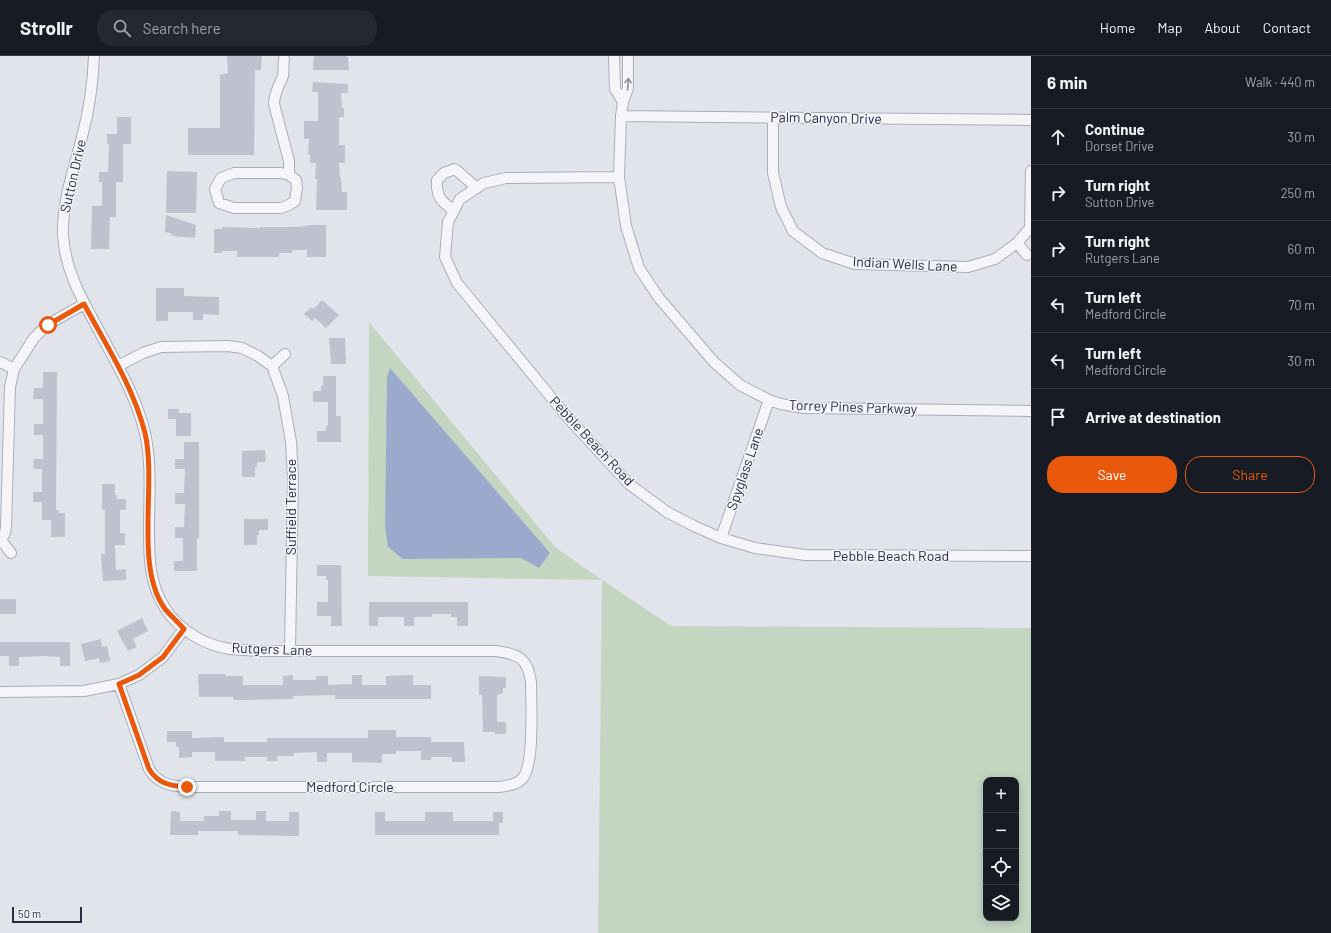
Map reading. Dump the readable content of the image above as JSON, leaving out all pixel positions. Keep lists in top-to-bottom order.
{
  "streets": {
    "street": [
      "Palm Canyon Drive",
      "Sutton Drive",
      "Indian Wells Lane",
      "Torrey Pines Parkway",
      "Pebble Beach Road",
      "Spyglass Lane",
      "Suffield Terrace",
      "Rutgers Lane",
      "Medford Circle"
    ]
  },
  "crossings": [
    ["Palm Canyon Drive", "Indian Wells Lane"],
    ["Palm Canyon Drive", "Torrey Pines Parkway"],
    ["Sutton Drive", "Rutgers Lane"],
    ["Torrey Pines Parkway", "Pebble Beach Road"],
    ["Torrey Pines Parkway", "Spyglass Lane"],
    ["Pebble Beach Road", "Spyglass Lane"],
    ["Suffield Terrace", "Rutgers Lane"],
    ["Rutgers Lane", "Medford Circle"]
  ],
  "scale_bar": "50 m",
  "page": {
    "header": "Strollr",
    "search": "Search here",
    "nav": [
      "Home",
      "Map",
      "About",
      "Contact"
    ],
    "heading": ["6 min", "Walk · 440 m"],
    "list": [
      ["Continue", "Dorset Drive", "30 m"],
      ["Turn right", "Sutton Drive", "250 m"],
      ["Turn right", "Rutgers Lane", "60 m"],
      ["Turn left", "Medford Circle", "70 m"],
      ["Turn left", "Medford Circle", "30 m"],
      "Arrive at destination"
    ],
    "buttons": ["Save", "Share"],
    "map_buttons": ["+", "−"],
    "scale": "50 m"
  }
}
